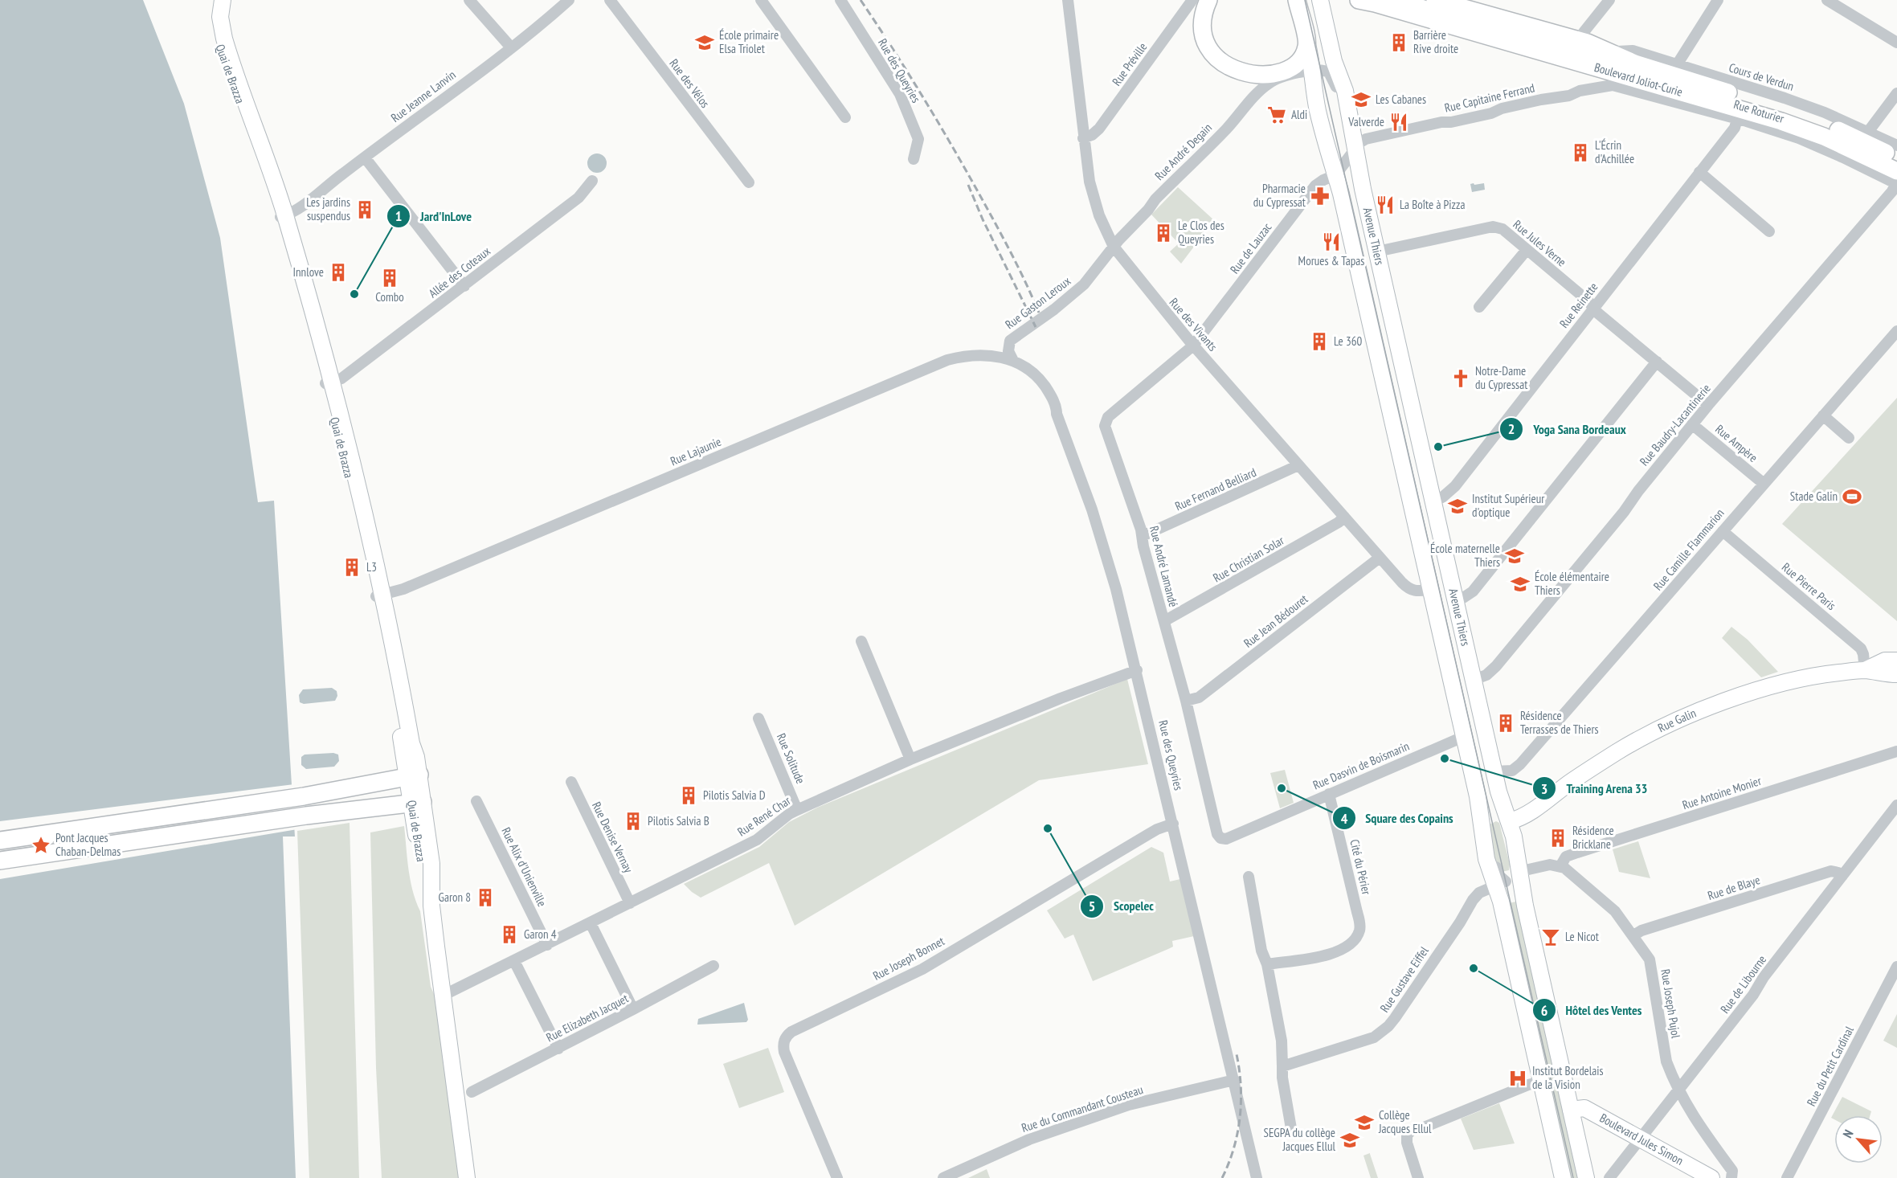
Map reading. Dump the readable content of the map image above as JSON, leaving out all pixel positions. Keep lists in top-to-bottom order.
{
  "streets": {
    "main road": [
      "Quai de Brazza",
      "Boulevard Joliot-Curie",
      "Avenue Thiers",
      "Rue Galin",
      "Boulevard Jules Simon"
    ],
    "street": [
      "Rue Préville",
      "Rue des Queyries",
      "Cours de Verdun",
      "Rue des Vélos",
      "Rue Jeanne Lanvin",
      "Rue Capitaine Ferrand",
      "Rue Roturier",
      "Rue André Degain",
      "Rue Jules Verne",
      "Rue de Lauzac",
      "Allée des Coteaux",
      "Rue Gaston Leroux",
      "Rue Reinette",
      "Rue des Vivants",
      "Rue Baudry-Lacantinerie",
      "Rue Ampère",
      "Rue Lajaunie",
      "Rue Fernand Belliard",
      "Rue Camille Flammarion",
      "Rue Christian Solar",
      "Rue André Lamandé",
      "Rue Pierre Paris",
      "Rue Jean Bédouret",
      "Rue Solitude",
      "Rue Dasvin de Boismarin",
      "Rue Antoine Monier",
      "Rue René Char",
      "Rue Denise Vernay",
      "Rue Alix d'Unienville",
      "Cité du Périer",
      "Rue de Blaye",
      "Rue Joseph Bonnet",
      "Rue Gustave Eiffel",
      "Rue de Libourne",
      "Rue Joseph Pujol",
      "Rue Elizabeth Jacquet",
      "Rue du Petit Cardinal",
      "Rue du Commandant Cousteau"
    ]
  },
  "crossings": [
    ["Rue Préville", "Rue des Vivants"],
    ["Rue des Queyries", "Rue Gaston Leroux"],
    ["Rue des Queyries", "Rue Lajaunie"],
    ["Rue des Queyries", "Rue René Char"],
    ["Rue des Queyries", "Rue Joseph Bonnet"],
    ["Rue des Queyries", "Rue du Commandant Cousteau"],
    ["Quai de Brazza", "Rue Jeanne Lanvin"],
    ["Quai de Brazza", "Allée des Coteaux"],
    ["Quai de Brazza", "Rue Lajaunie"],
    ["Quai de Brazza", "Rue René Char"],
    ["Boulevard Joliot-Curie", "Rue Roturier"],
    ["Boulevard Joliot-Curie", "Rue Baudry-Lacantinerie"],
    ["Rue Capitaine Ferrand", "Rue Roturier"],
    ["Rue Capitaine Ferrand", "Avenue Thiers"],
    ["Rue Capitaine Ferrand", "Rue de Lauzac"],
    ["Rue Roturier", "Rue Reinette"],
    ["Rue Roturier", "Rue Baudry-Lacantinerie"],
    ["Rue André Degain", "Avenue Thiers"],
    ["Rue André Degain", "Rue Gaston Leroux"],
    ["Rue André Degain", "Rue des Vivants"],
    ["Avenue Thiers", "Rue Jules Verne"],
    ["Avenue Thiers", "Rue de Lauzac"],
    ["Avenue Thiers", "Rue Reinette"],
    ["Avenue Thiers", "Rue des Vivants"],
    ["Avenue Thiers", "Rue Baudry-Lacantinerie"],
    ["Avenue Thiers", "Rue Camille Flammarion"],
    ["Avenue Thiers", "Rue Galin"],
    ["Avenue Thiers", "Rue Dasvin de Boismarin"],
    ["Avenue Thiers", "Rue Gustave Eiffel"],
    ["Avenue Thiers", "Boulevard Jules Simon"],
    ["Rue Jules Verne", "Rue Reinette"],
    ["Rue Jules Verne", "Rue Baudry-Lacantinerie"],
    ["Rue de Lauzac", "Rue des Vivants"],
    ["Rue de Lauzac", "Rue André Lamandé"],
    ["Rue Gaston Leroux", "Rue des Vivants"],
    ["Rue Gaston Leroux", "Rue Lajaunie"],
    ["Rue des Vivants", "Rue Fernand Belliard"],
    ["Rue des Vivants", "Rue Christian Solar"],
    ["Rue des Vivants", "Rue André Lamandé"],
    ["Rue des Vivants", "Rue Jean Bédouret"],
    ["Rue Baudry-Lacantinerie", "Rue Ampère"],
    ["Rue Ampère", "Rue Camille Flammarion"],
    ["Rue Fernand Belliard", "Rue André Lamandé"],
    ["Rue Camille Flammarion", "Rue Pierre Paris"],
    ["Rue Christian Solar", "Rue André Lamandé"],
    ["Rue André Lamandé", "Rue Jean Bédouret"],
    ["Rue André Lamandé", "Rue Dasvin de Boismarin"],
    ["Rue Pierre Paris", "Rue Galin"],
    ["Rue Solitude", "Rue René Char"],
    ["Rue Dasvin de Boismarin", "Cité du Périer"],
    ["Rue Antoine Monier", "Rue Joseph Pujol"],
    ["Rue René Char", "Rue Denise Vernay"],
    ["Rue René Char", "Rue Alix d'Unienville"],
    ["Rue de Blaye", "Rue de Libourne"],
    ["Rue de Blaye", "Rue Joseph Pujol"],
    ["Rue de Libourne", "Rue Joseph Pujol"],
    ["Rue de Libourne", "Boulevard Jules Simon"]
  ],
  "places": {
    "school or university": [
      "École primaire Elsa Triolet",
      "Les Cabanes",
      "Institut Supérieur d'optique",
      "École maternelle Thiers",
      "École élémentaire Thiers",
      "Collège Jacques Ellul",
      "SEGPA du collège Jacques Ellul"
    ],
    "building": [
      "Barrière Rive droite",
      "L'Écrin d'Achillée",
      "Les jardins suspendus",
      "Le Clos des Queyries",
      "Innlove",
      "Combo",
      "Le 360",
      "L3",
      "Résidence Terrasses de Thiers",
      "Pilotis Salvia D",
      "Pilotis Salvia B",
      "Résidence Bricklane",
      "Garon 8",
      "Garon 4"
    ],
    "supermarket": ["Aldi"],
    "restaurant": ["Valverde", "La Boîte à Pizza", "Morues & Tapas"],
    "pharmacy": ["Pharmacie du Cypressat"],
    "other": [
      "Jard'InLove",
      "Yoga Sana Bordeaux",
      "Training Arena 33",
      "Square des Copains",
      "Scopelec",
      "Hôtel des Ventes"
    ],
    "church": ["Notre-Dame du Cypressat"],
    "sports": ["Stade Galin"],
    "place": ["Pont Jacques Chaban-Delmas"],
    "bar": ["Le Nicot"],
    "hospital": ["Institut Bordelais de la Vision"]
  },
  "north": "top left"
}
